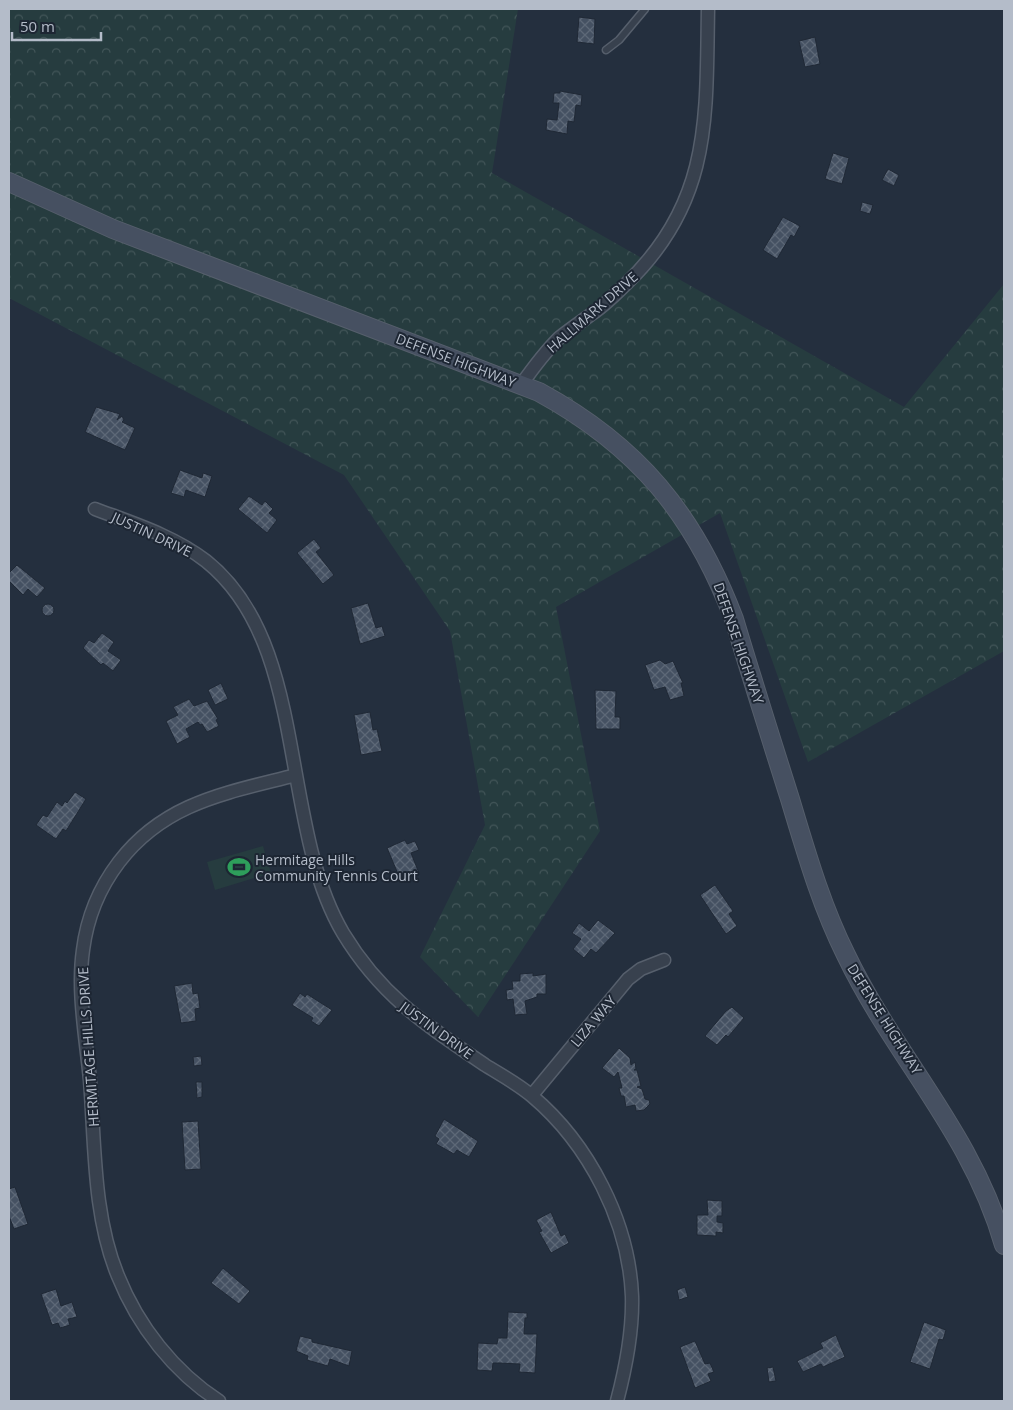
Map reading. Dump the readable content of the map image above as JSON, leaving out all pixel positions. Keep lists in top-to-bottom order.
{
  "streets": {
    "main road": ["DEFENSE HIGHWAY"],
    "street": [
      "HALLMARK DRIVE",
      "JUSTIN DRIVE",
      "LIZA WAY",
      "HERMITAGE HILLS DRIVE"
    ]
  },
  "crossings": [
    ["HALLMARK DRIVE", "DEFENSE HIGHWAY"],
    ["JUSTIN DRIVE", "LIZA WAY"],
    ["JUSTIN DRIVE", "HERMITAGE HILLS DRIVE"]
  ],
  "places": {
    "sports": ["Hermitage Hills Community Tennis Court"]
  },
  "scale_bar": "50 m"
}
